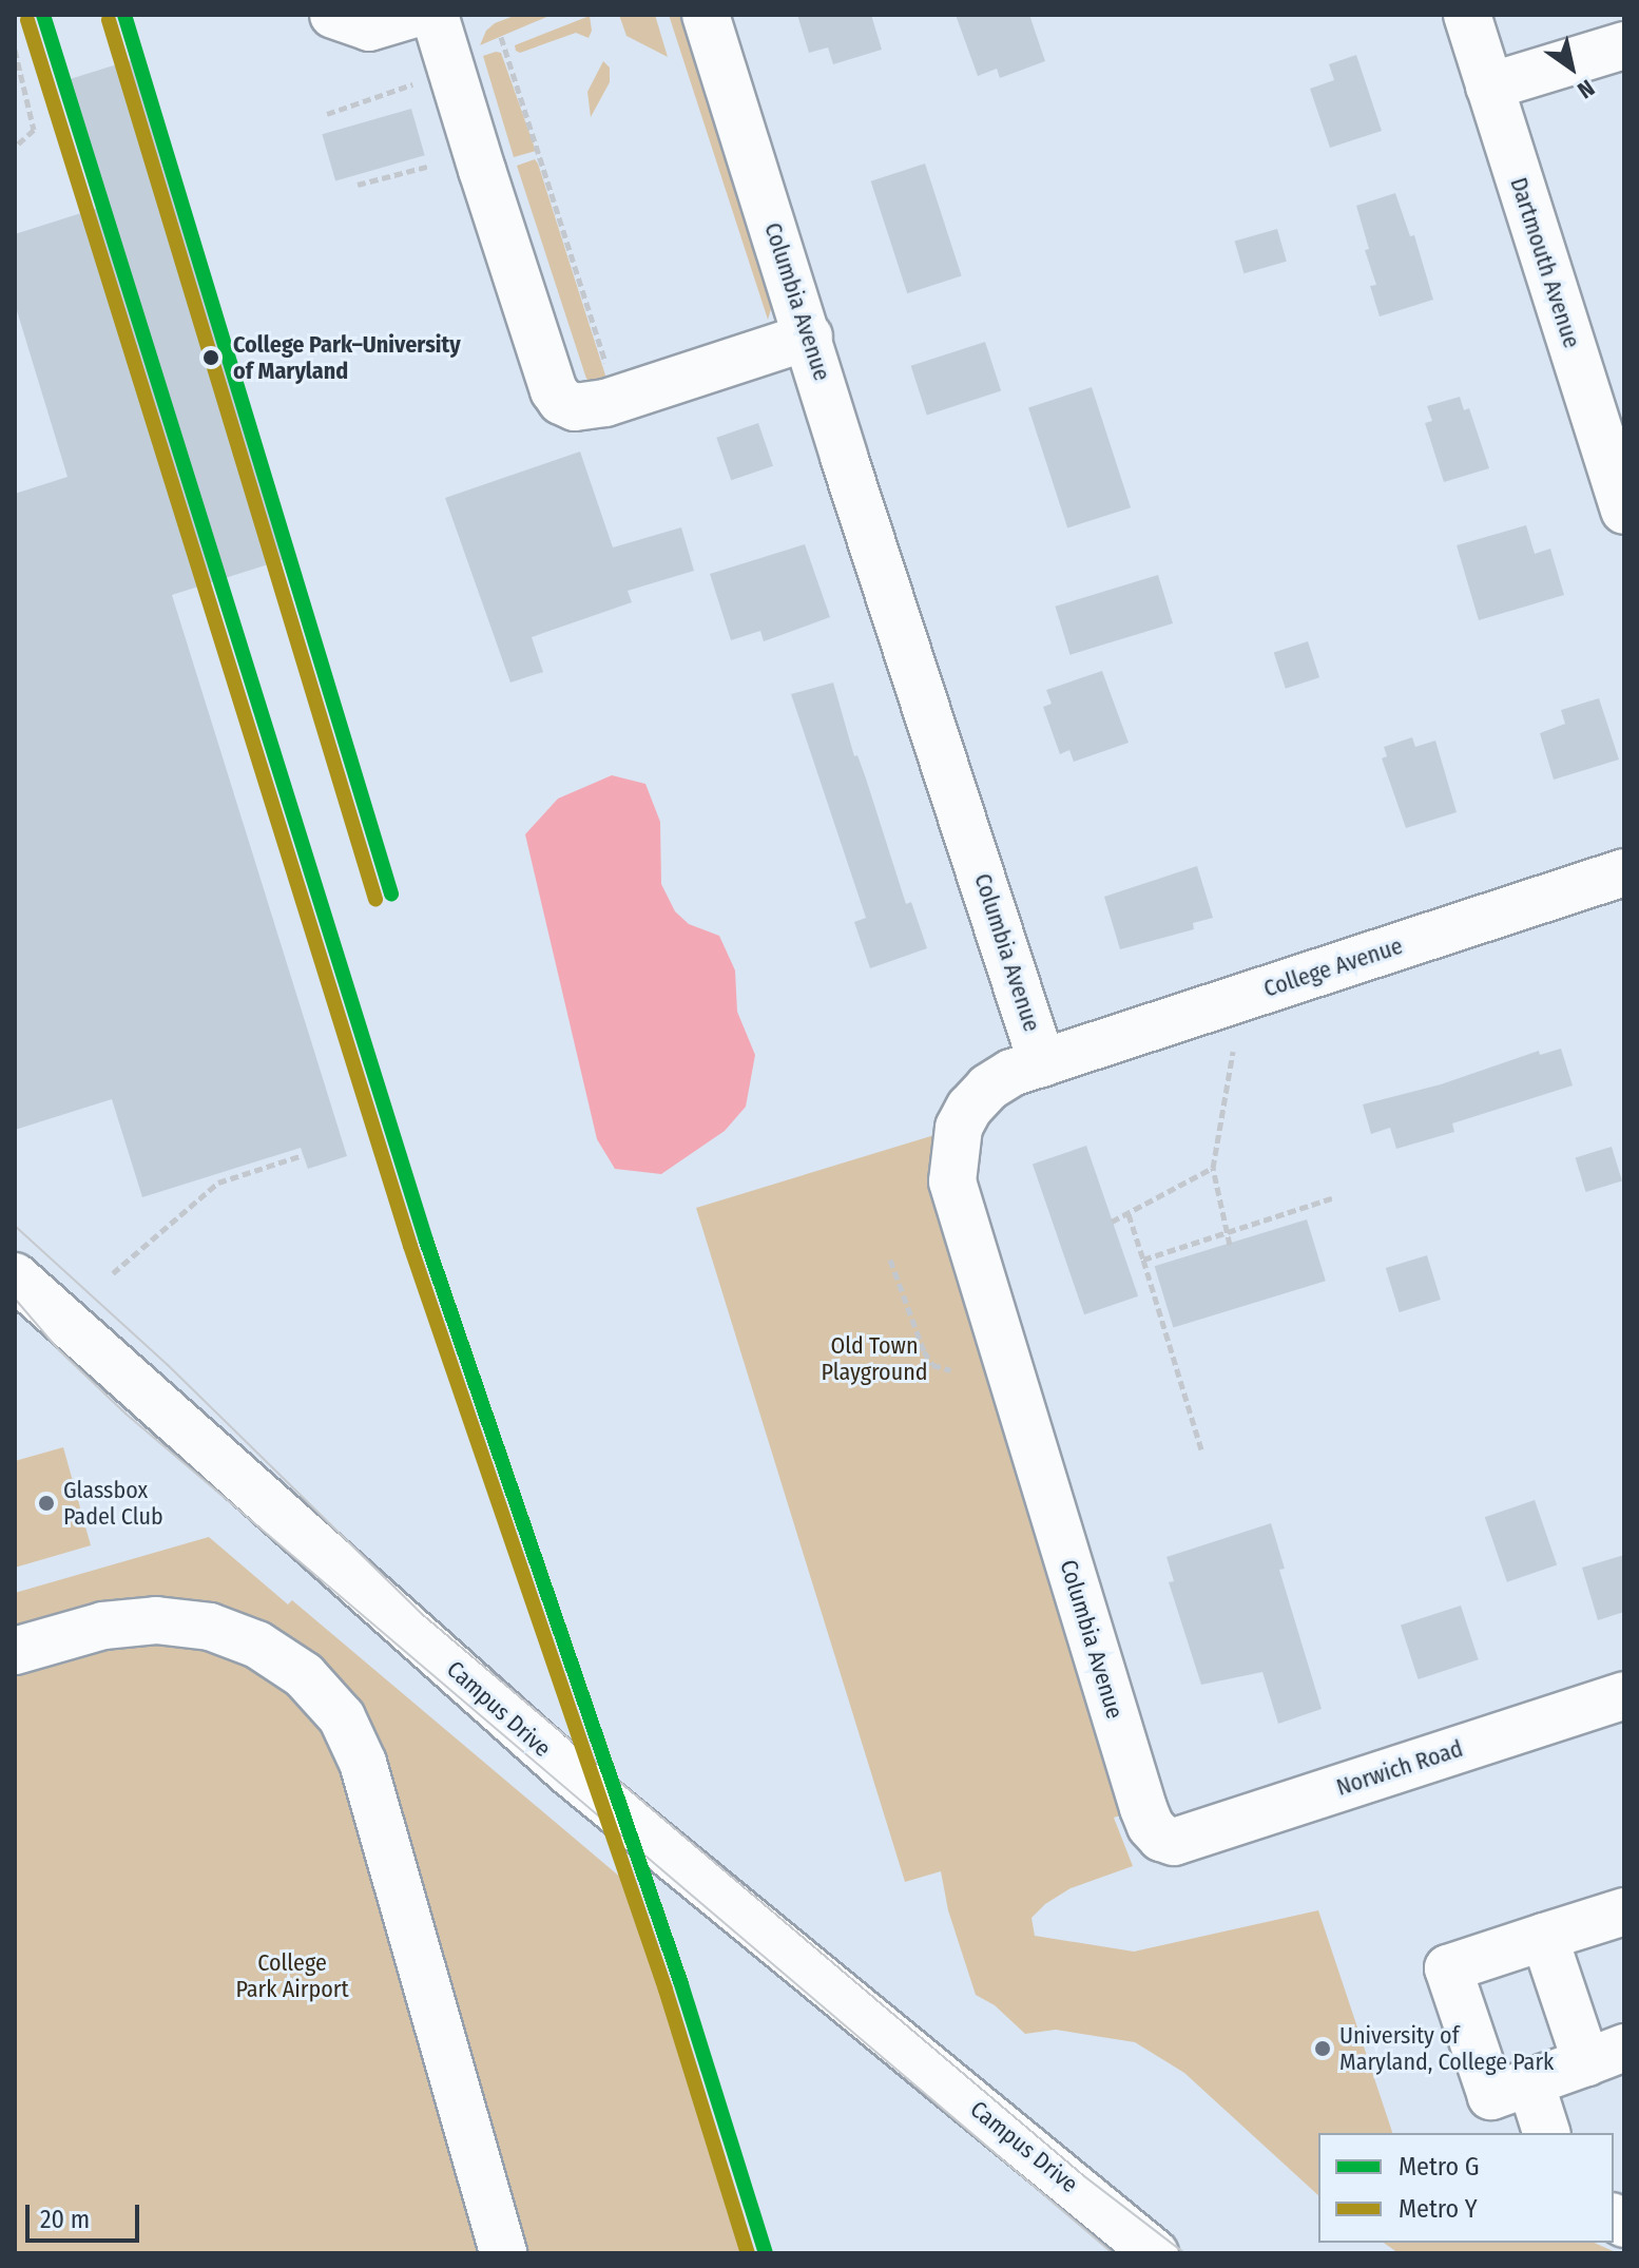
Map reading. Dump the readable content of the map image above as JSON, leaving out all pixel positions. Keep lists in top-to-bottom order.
{
  "streets": {
    "street": [
      "Dartmouth Avenue",
      "Columbia Avenue",
      "College Avenue",
      "Campus Drive",
      "Norwich Road"
    ]
  },
  "crossings": [
    ["Columbia Avenue", "College Avenue"],
    ["Columbia Avenue", "Norwich Road"]
  ],
  "parks": ["Old Town Playground", "College Park Airport"],
  "places": ["College Park–University of Maryland", "Glassbox Padel Club", "University of Maryland, College Park"],
  "lines": ["metro line G", "metro line Y"],
  "legend": ["Metro G", "Metro Y"],
  "scale_bar": "20 m",
  "north": "bottom right"
}
